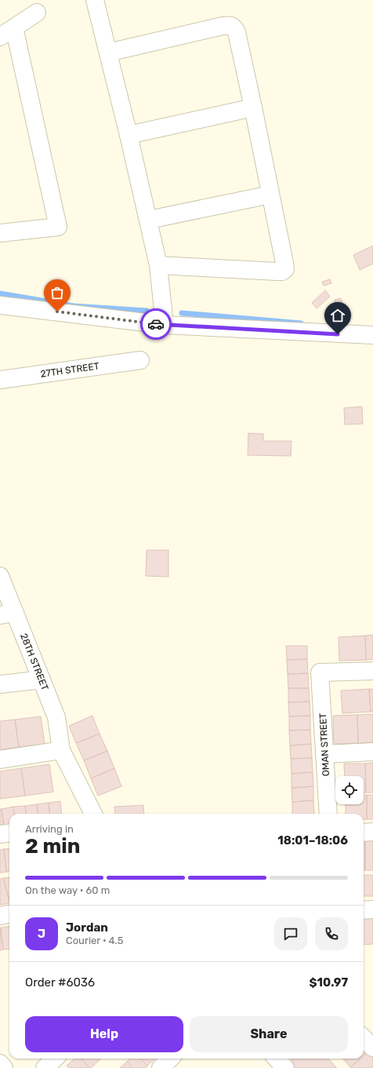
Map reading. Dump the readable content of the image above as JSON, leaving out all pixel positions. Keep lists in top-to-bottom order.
{
  "streets": {
    "street": ["27TH STREET", "28TH STREET", "OMAN STREET"]
  },
  "page": {
    "heading": ["2 min", "Arriving in", "18:01–18:06"],
    "panel": [
      "Jordan",
      "Courier · 4.5",
      "Order #6036",
      "$10.97"
    ],
    "bar": "On the way · 60 m",
    "round": "J",
    "buttons": ["Help", "Share"]
  }
}
